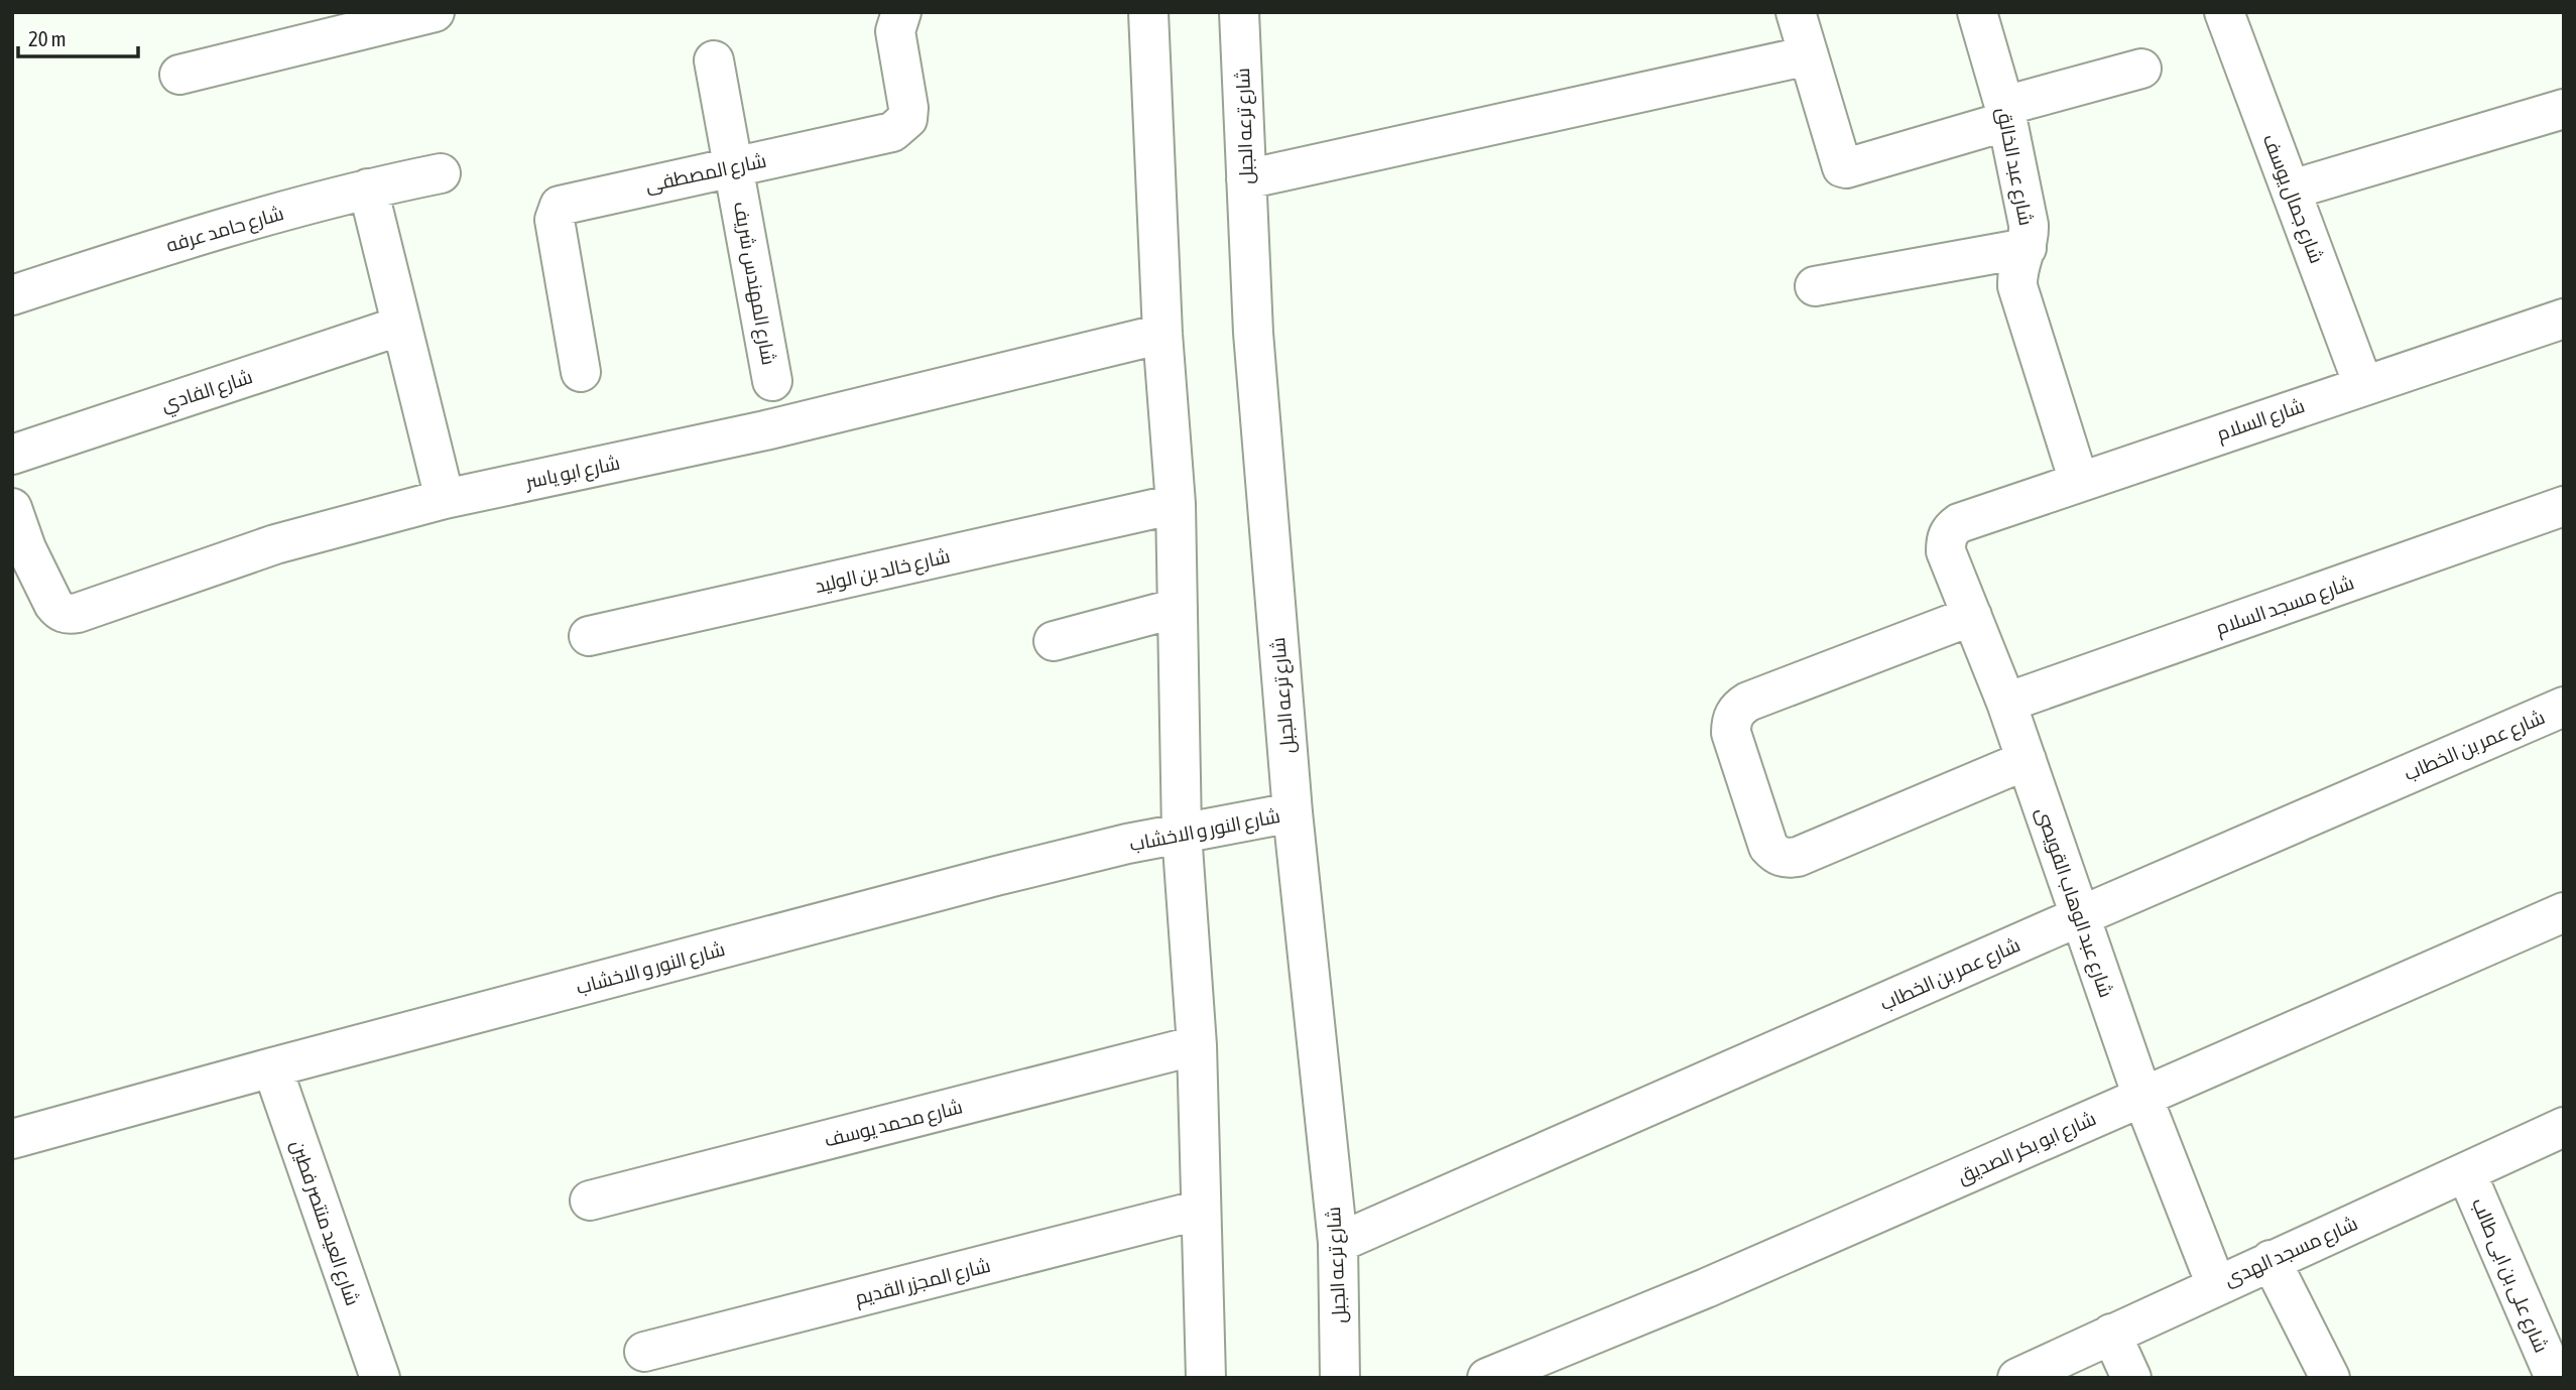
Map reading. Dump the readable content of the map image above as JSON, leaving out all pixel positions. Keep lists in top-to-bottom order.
{
  "streets": {
    "street": [
      "شارع ترعه الجبل",
      "شارع عبد الخالق",
      "شارع المصطفى",
      "شارع جمال يوسف",
      "شارع حامد عرفه",
      "شارع المهندس شريف",
      "شارع الفادي",
      "شارع السلام",
      "شارع ابو ياسر",
      "شارع خالد بن الوليد",
      "شارع مسجد السلام",
      "شارع عمر بن الخطاب",
      "شارع النور و الاخشاب",
      "شارع عبد الوهاب القويصى",
      "شارع محمد يوسف",
      "شارع ابو بكر الصديق",
      "شارع العيد منتصر فطين",
      "شارع مسجد الهدى",
      "شارع على بن ابى طالب",
      "شارع المجزر القديم"
    ]
  },
  "crossings": [
    ["شارع ترعه الجبل", "شارع عمر بن الخطاب"],
    ["شارع ترعه الجبل", "شارع النور و الاخشاب"],
    ["شارع عبد الخالق", "شارع السلام"],
    ["شارع المصطفى", "شارع المهندس شريف"],
    ["شارع جمال يوسف", "شارع السلام"],
    ["شارع السلام", "شارع عبد الوهاب القويصى"],
    ["شارع مسجد السلام", "شارع عبد الوهاب القويصى"],
    ["شارع عمر بن الخطاب", "شارع عبد الوهاب القويصى"],
    ["شارع النور و الاخشاب", "شارع العيد منتصر فطين"],
    ["شارع عبد الوهاب القويصى", "شارع ابو بكر الصديق"],
    ["شارع عبد الوهاب القويصى", "شارع مسجد الهدى"],
    ["شارع مسجد الهدى", "شارع على بن ابى طالب"]
  ],
  "scale_bar": "20 m"
}
